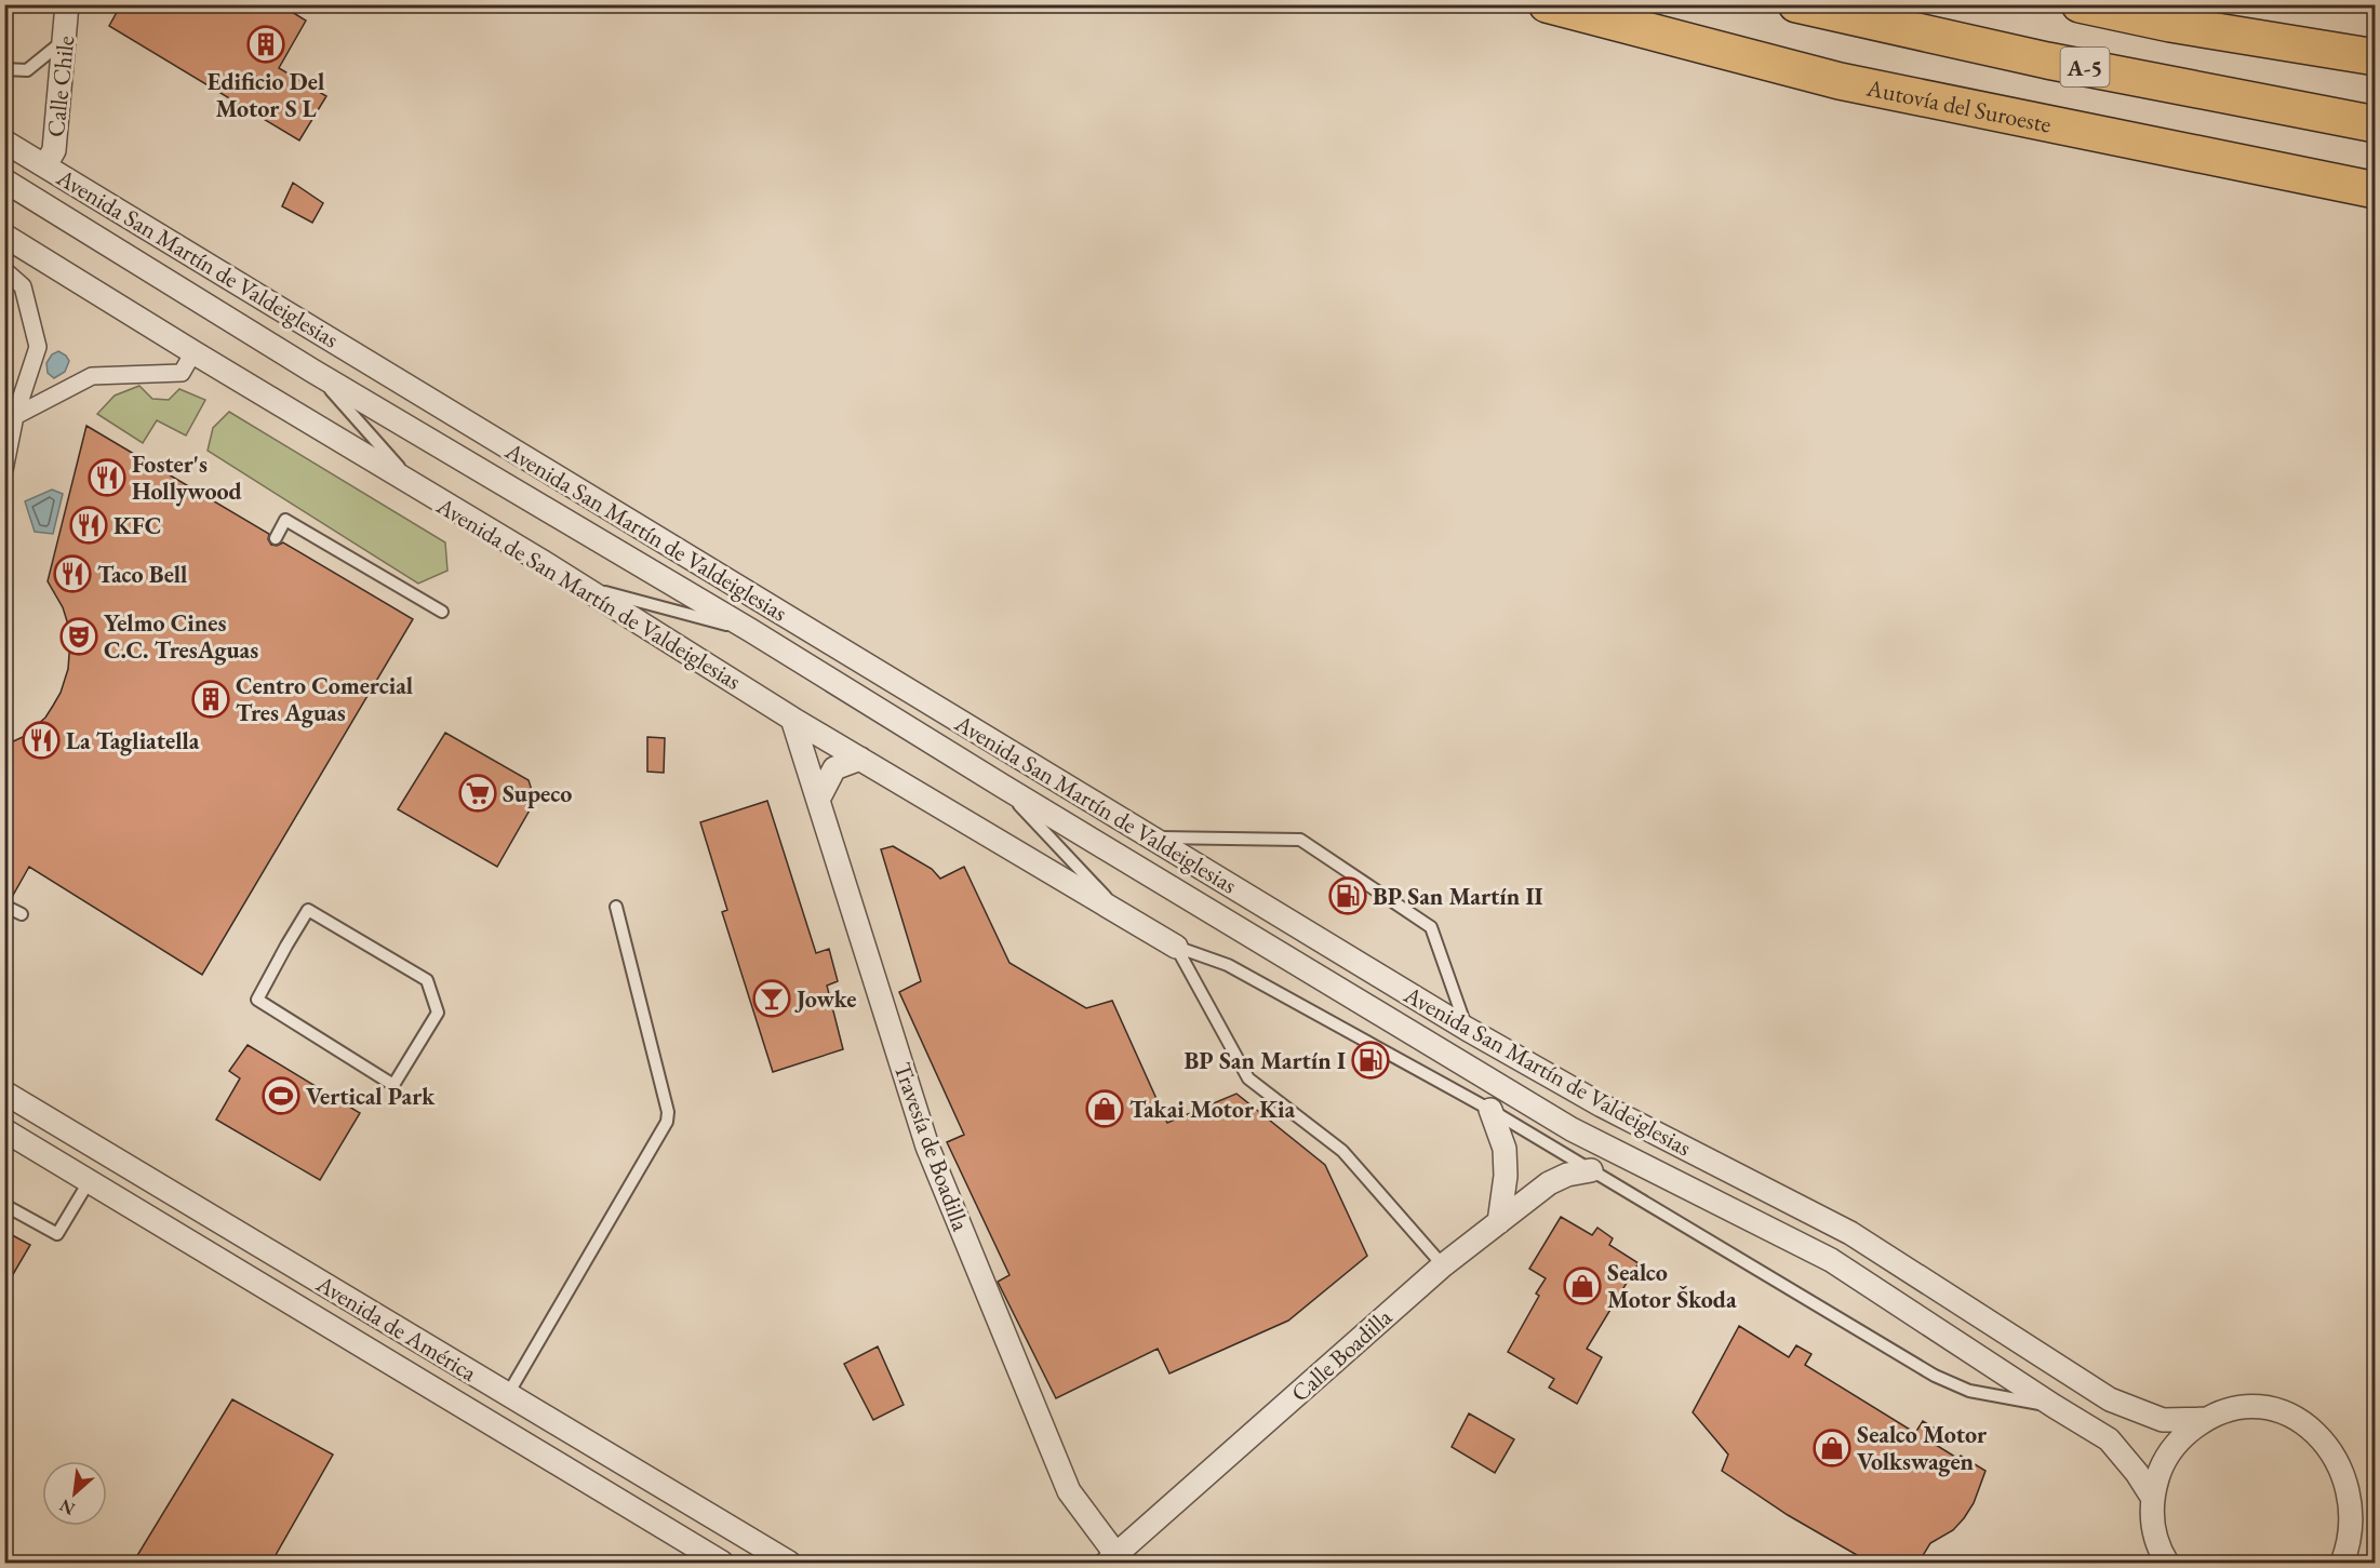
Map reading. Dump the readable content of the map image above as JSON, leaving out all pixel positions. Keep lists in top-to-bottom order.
{
  "streets": {
    "highway": ["A-5", "Autovía del Suroeste"],
    "street": [
      "Calle Chile",
      "Avenida San Martín de Valdeiglesias",
      "Avenida de San Martín de Valdeiglesias",
      "Travesía de Boadilla",
      "Avenida de América",
      "Calle Boadilla"
    ]
  },
  "crossings": [
    ["Calle Chile", "Avenida San Martín de Valdeiglesias"],
    ["Avenida de San Martín de Valdeiglesias", "Travesía de Boadilla"],
    ["Travesía de Boadilla", "Calle Boadilla"]
  ],
  "places": {
    "building": ["Edificio Del Motor S L", "Centro Comercial Tres Aguas"],
    "restaurant": [
      "Foster's Hollywood",
      "KFC",
      "Taco Bell",
      "La Tagliatella"
    ],
    "theatre": ["Yelmo Cines C.C. TresAguas"],
    "supermarket": ["Supeco"],
    "fuel station": ["BP San Martín II", "BP San Martín I"],
    "bar": ["Jowke"],
    "sports": ["Vertical Park"],
    "shop": ["Takai Motor Kia", "Sealco Motor Škoda", "Sealco Motor Volkswagen"]
  },
  "north": "bottom left"
}
